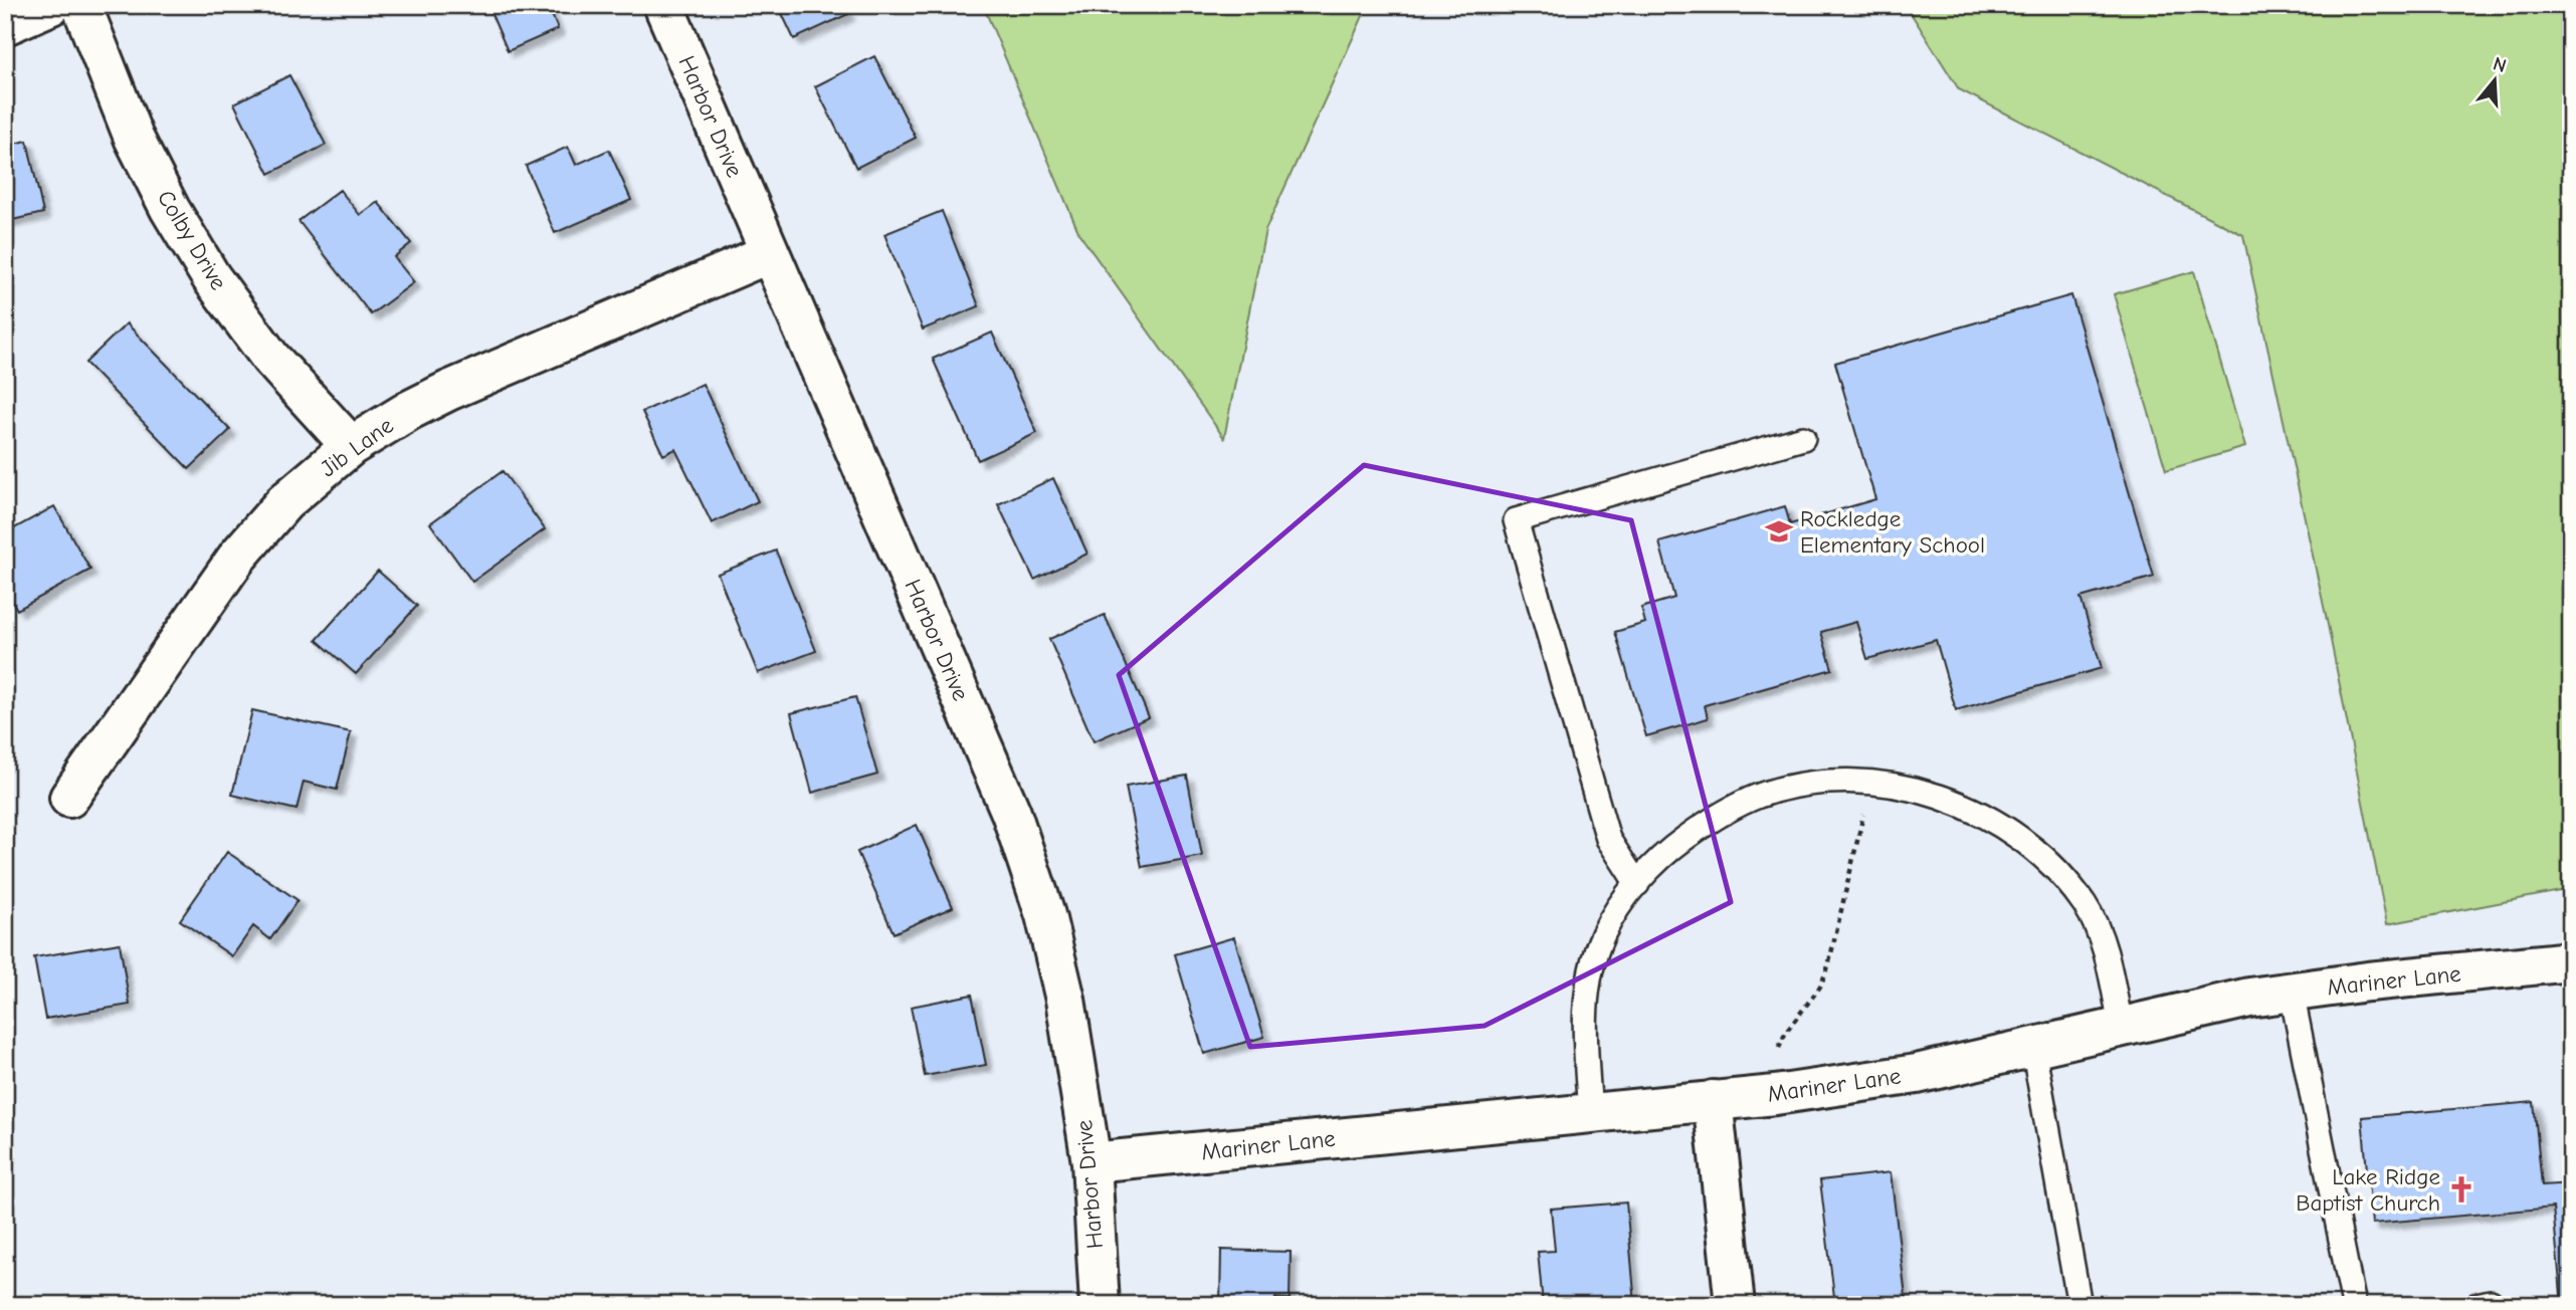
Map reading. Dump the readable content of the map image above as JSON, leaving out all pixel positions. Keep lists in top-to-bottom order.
{
  "streets": {
    "street": [
      "Harbor Drive",
      "Colby Drive",
      "Jib Lane",
      "Mariner Lane"
    ]
  },
  "crossings": [
    ["Harbor Drive", "Jib Lane"],
    ["Harbor Drive", "Mariner Lane"],
    ["Colby Drive", "Jib Lane"]
  ],
  "places": {
    "school or university": ["Rockledge Elementary School"],
    "church": ["Lake Ridge Baptist Church"]
  },
  "north": "top"
}
